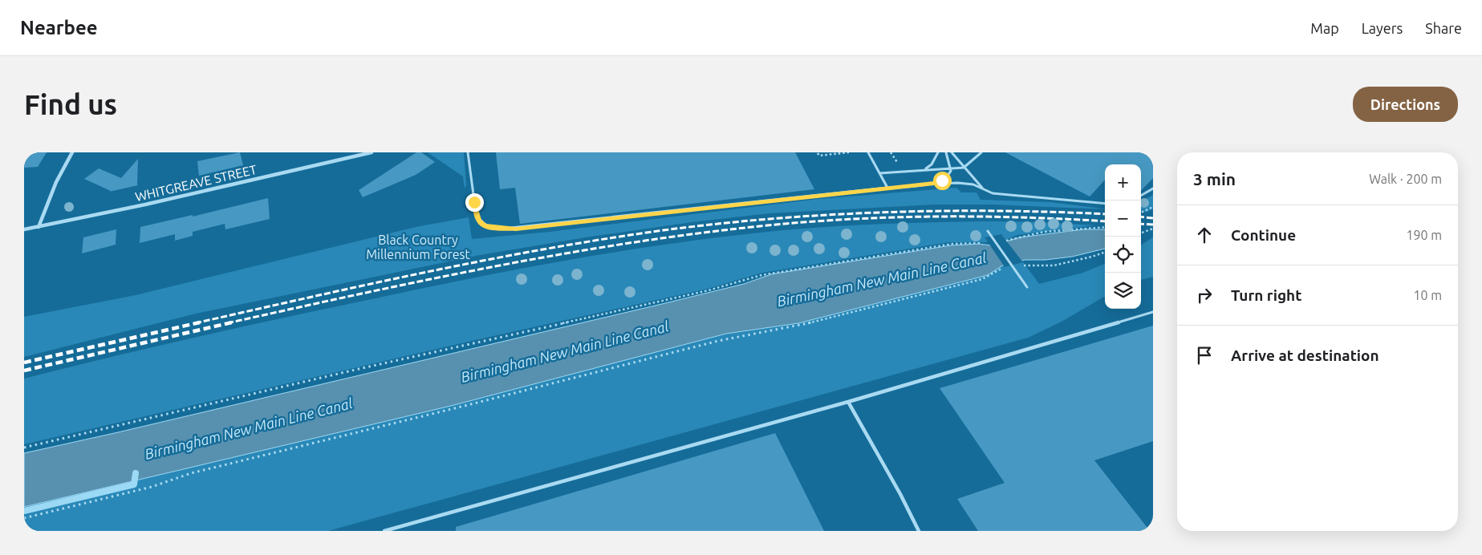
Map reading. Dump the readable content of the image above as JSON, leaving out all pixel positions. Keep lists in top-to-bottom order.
{
  "streets": {
    "street": ["WHITGREAVE STREET"]
  },
  "water": ["Birmingham New Main Line Canal"],
  "parks": ["Black Country Millennium Forest"],
  "page": {
    "header": "Nearbee",
    "nav": ["Map", "Layers", "Share"],
    "buttons": "Directions",
    "title": "Find us",
    "heading": ["3 min", "Walk · 200 m"],
    "map_buttons": ["+", "−"],
    "list": [
      ["Continue", "190 m"],
      ["Turn right", "10 m"],
      "Arrive at destination"
    ]
  }
}
